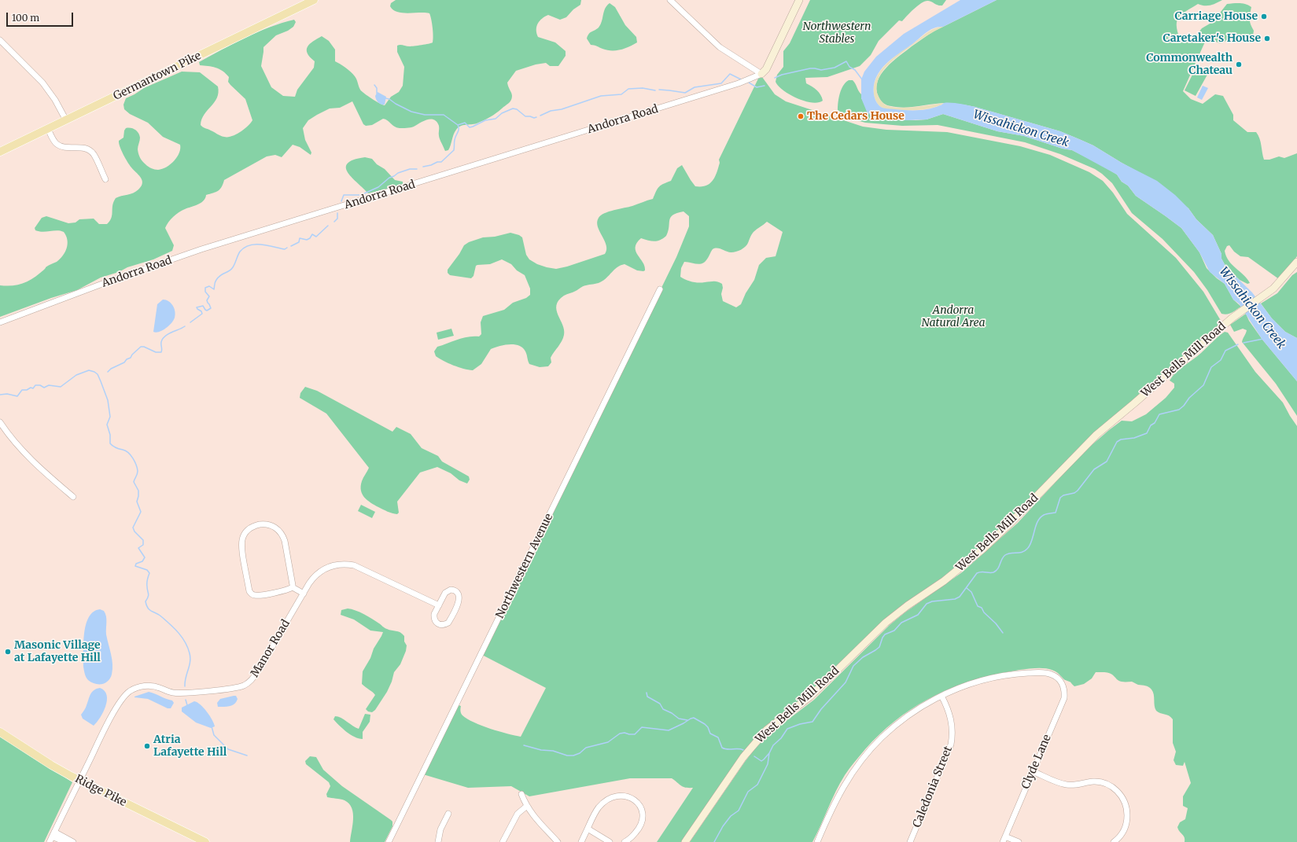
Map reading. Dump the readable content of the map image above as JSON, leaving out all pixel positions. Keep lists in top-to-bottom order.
{
  "streets": {
    "main road": ["Germantown Pike", "Ridge Pike"],
    "street": [
      "Andorra Road",
      "West Bells Mill Road",
      "Northwestern Avenue",
      "Manor Road",
      "Clyde Lane",
      "Caledonia Street"
    ]
  },
  "crossings": [
    ["Manor Road", "Ridge Pike"],
    ["Clyde Lane", "Caledonia Street"]
  ],
  "water": ["Wissahickon Creek"],
  "parks": ["Northwestern Stables", "Andorra Natural Area"],
  "places": [
    "Carriage House",
    "Caretaker's House",
    "Commonwealth Chateau",
    "The Cedars House",
    "Masonic Village at Lafayette Hill",
    "Atria Lafayette Hill"
  ],
  "scale_bar": "100 m"
}
